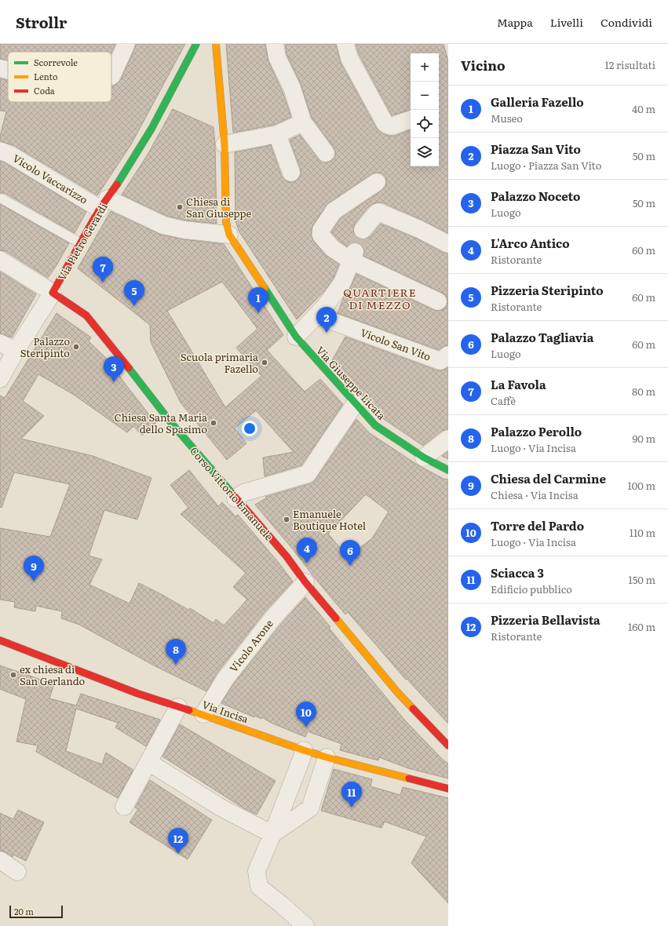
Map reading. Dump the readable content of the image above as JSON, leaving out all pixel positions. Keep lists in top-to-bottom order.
{
  "streets": {
    "street": [
      "Vicolo Vaccarizzo",
      "Via Pietro Gerardi",
      "Vicolo San Vito",
      "Via Giuseppe Licata",
      "Corso Vittorio Emanuele",
      "Vicolo Arone",
      "Via Incisa"
    ]
  },
  "crossings": [
    ["Vicolo Vaccarizzo", "Via Pietro Gerardi"],
    ["Vicolo Vaccarizzo", "Via Giuseppe Licata"],
    ["Via Pietro Gerardi", "Corso Vittorio Emanuele"],
    ["Corso Vittorio Emanuele", "Vicolo Arone"],
    ["Vicolo Arone", "Via Incisa"]
  ],
  "districts": ["QUARTIERE DI MEZZO"],
  "places": [
    "Chiesa di San Giuseppe",
    "Palazzo Steripinto",
    "Scuola primaria Fazello",
    "Chiesa Santa Maria dello Spasimo",
    "Emanuele Boutique Hotel",
    "ex chiesa di San Gerlando"
  ],
  "legend": ["Scorrevole", "Lento", "Coda"],
  "scale_bar": "20 m",
  "page": {
    "header": "Strollr",
    "nav": ["Mappa", "Livelli", "Condividi"],
    "heading": ["Vicino", "12 risultati"],
    "map_buttons": ["+", "−"],
    "list": [
      {
        "mark": "1",
        "name": "Galleria Fazello",
        "note": "Museo",
        "value": "40 m"
      },
      {
        "mark": "2",
        "name": "Piazza San Vito",
        "note": "Luogo · Piazza San Vito",
        "value": "50 m"
      },
      {
        "mark": "3",
        "name": "Palazzo Noceto",
        "note": "Luogo",
        "value": "50 m"
      },
      {
        "mark": "4",
        "name": "L'Arco Antico",
        "note": "Ristorante",
        "value": "60 m"
      },
      {
        "mark": "5",
        "name": "Pizzeria Steripinto",
        "note": "Ristorante",
        "value": "60 m"
      },
      {
        "mark": "6",
        "name": "Palazzo Tagliavia",
        "note": "Luogo",
        "value": "60 m"
      },
      {
        "mark": "7",
        "name": "La Favola",
        "note": "Caffè",
        "value": "80 m"
      },
      {
        "mark": "8",
        "name": "Palazzo Perollo",
        "note": "Luogo · Via Incisa",
        "value": "90 m"
      },
      {
        "mark": "9",
        "name": "Chiesa del Carmine",
        "note": "Chiesa · Via Incisa",
        "value": "100 m"
      },
      {
        "mark": "10",
        "name": "Torre del Pardo",
        "note": "Luogo · Via Incisa",
        "value": "110 m"
      },
      {
        "mark": "11",
        "name": "Sciacca 3",
        "note": "Edificio pubblico",
        "value": "150 m"
      },
      {
        "mark": "12",
        "name": "Pizzeria Bellavista",
        "note": "Ristorante",
        "value": "160 m"
      }
    ],
    "pins": [
      "7",
      "5",
      "1",
      "2",
      "3",
      "4",
      "6",
      "9",
      "8",
      "10",
      "11",
      "12"
    ],
    "scale": "20 m"
  }
}
